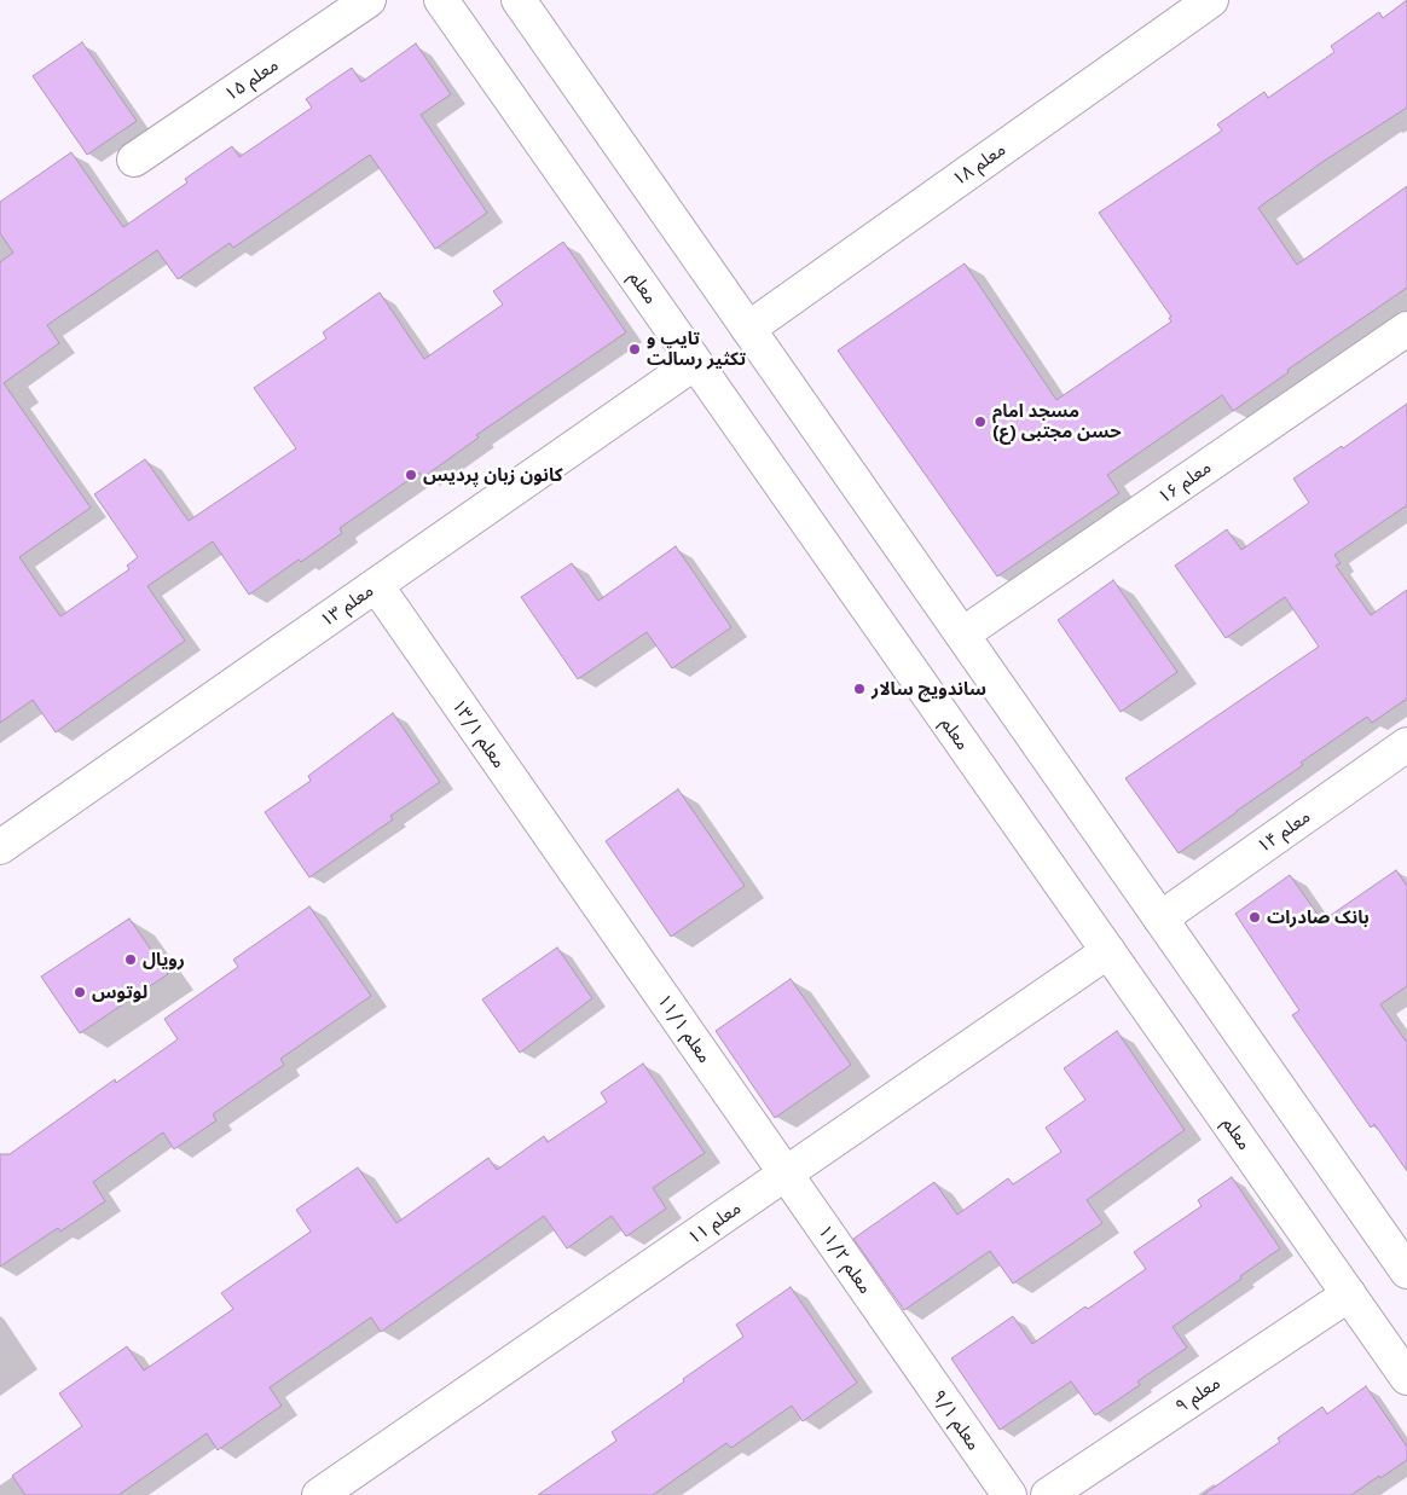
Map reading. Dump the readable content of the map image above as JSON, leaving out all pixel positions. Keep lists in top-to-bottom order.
{
  "streets": {
    "street": [
      "معلم ۱۵",
      "معلم ۱۸",
      "معلم",
      "معلم ۱۶‌",
      "معلم ۱۳",
      "معلم ۱۳/۱",
      "معلم ۱۴",
      "معلم ۱۱/۱",
      "معلم ۱۱",
      "معلم ۱۱/۲",
      "معلم ۹",
      "معلم ۹/۱"
    ]
  },
  "crossings": [
    ["معلم", "معلم ۱۳"],
    ["معلم", "معلم ۱۱"],
    ["معلم", "معلم ۹"],
    ["معلم ۱۳", "معلم ۱۳/۱"],
    ["معلم ۱۳/۱", "معلم ۱۱/۱"],
    ["معلم ۱۱/۱", "معلم ۱۱"],
    ["معلم ۱۱/۱", "معلم ۱۱/۲"],
    ["معلم ۱۱", "معلم ۱۱/۲"],
    ["معلم ۱۱/۲", "معلم ۹/۱"]
  ],
  "places": [
    "تایپ و تکثیر رسالت",
    "مسجد امام حسن مجتبی (ع)",
    "کانون زبان پردیس",
    "ساندویچ سالار",
    "بانک صادرات",
    "رویال",
    "لوتوس"
  ]
}
